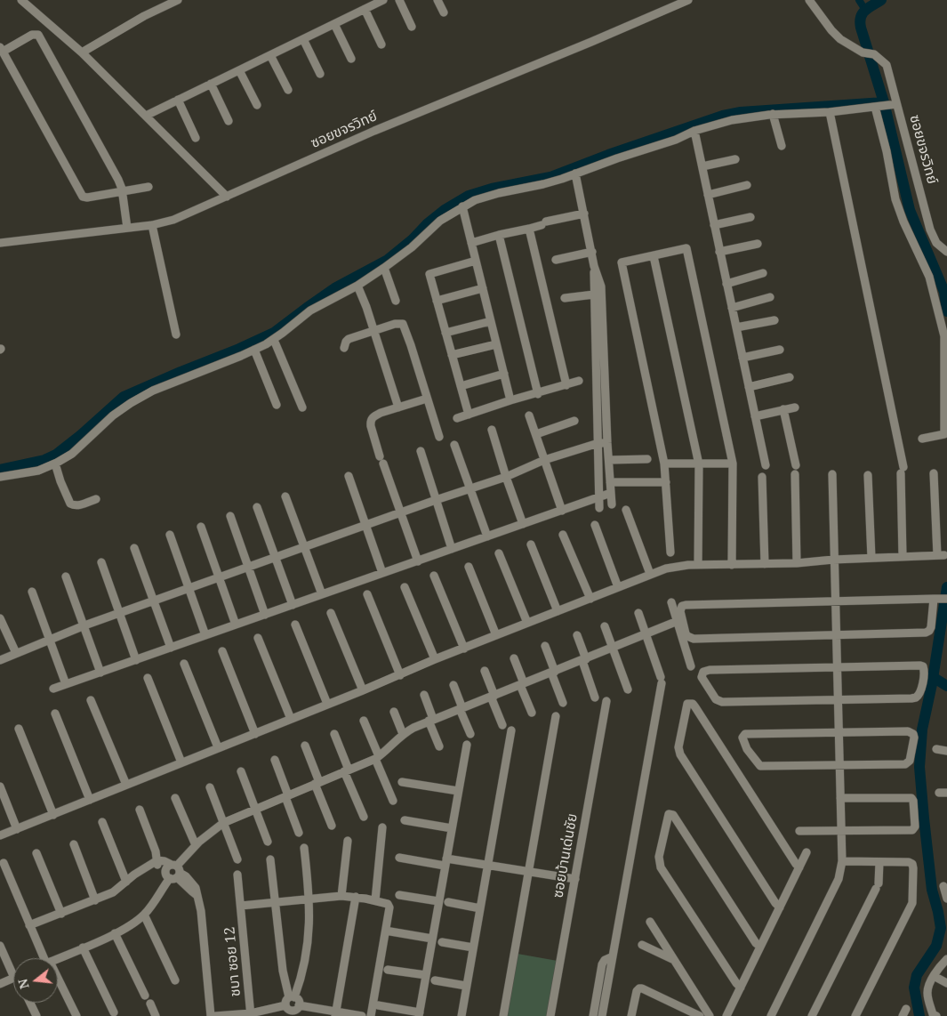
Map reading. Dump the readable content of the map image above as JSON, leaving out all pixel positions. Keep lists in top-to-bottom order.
{
  "streets": {
    "street": ["ซอยขจรวิทย์", "ซอยบ้านเด่นชัย", "ชบา ซอย 12"]
  },
  "north": "left"
}
